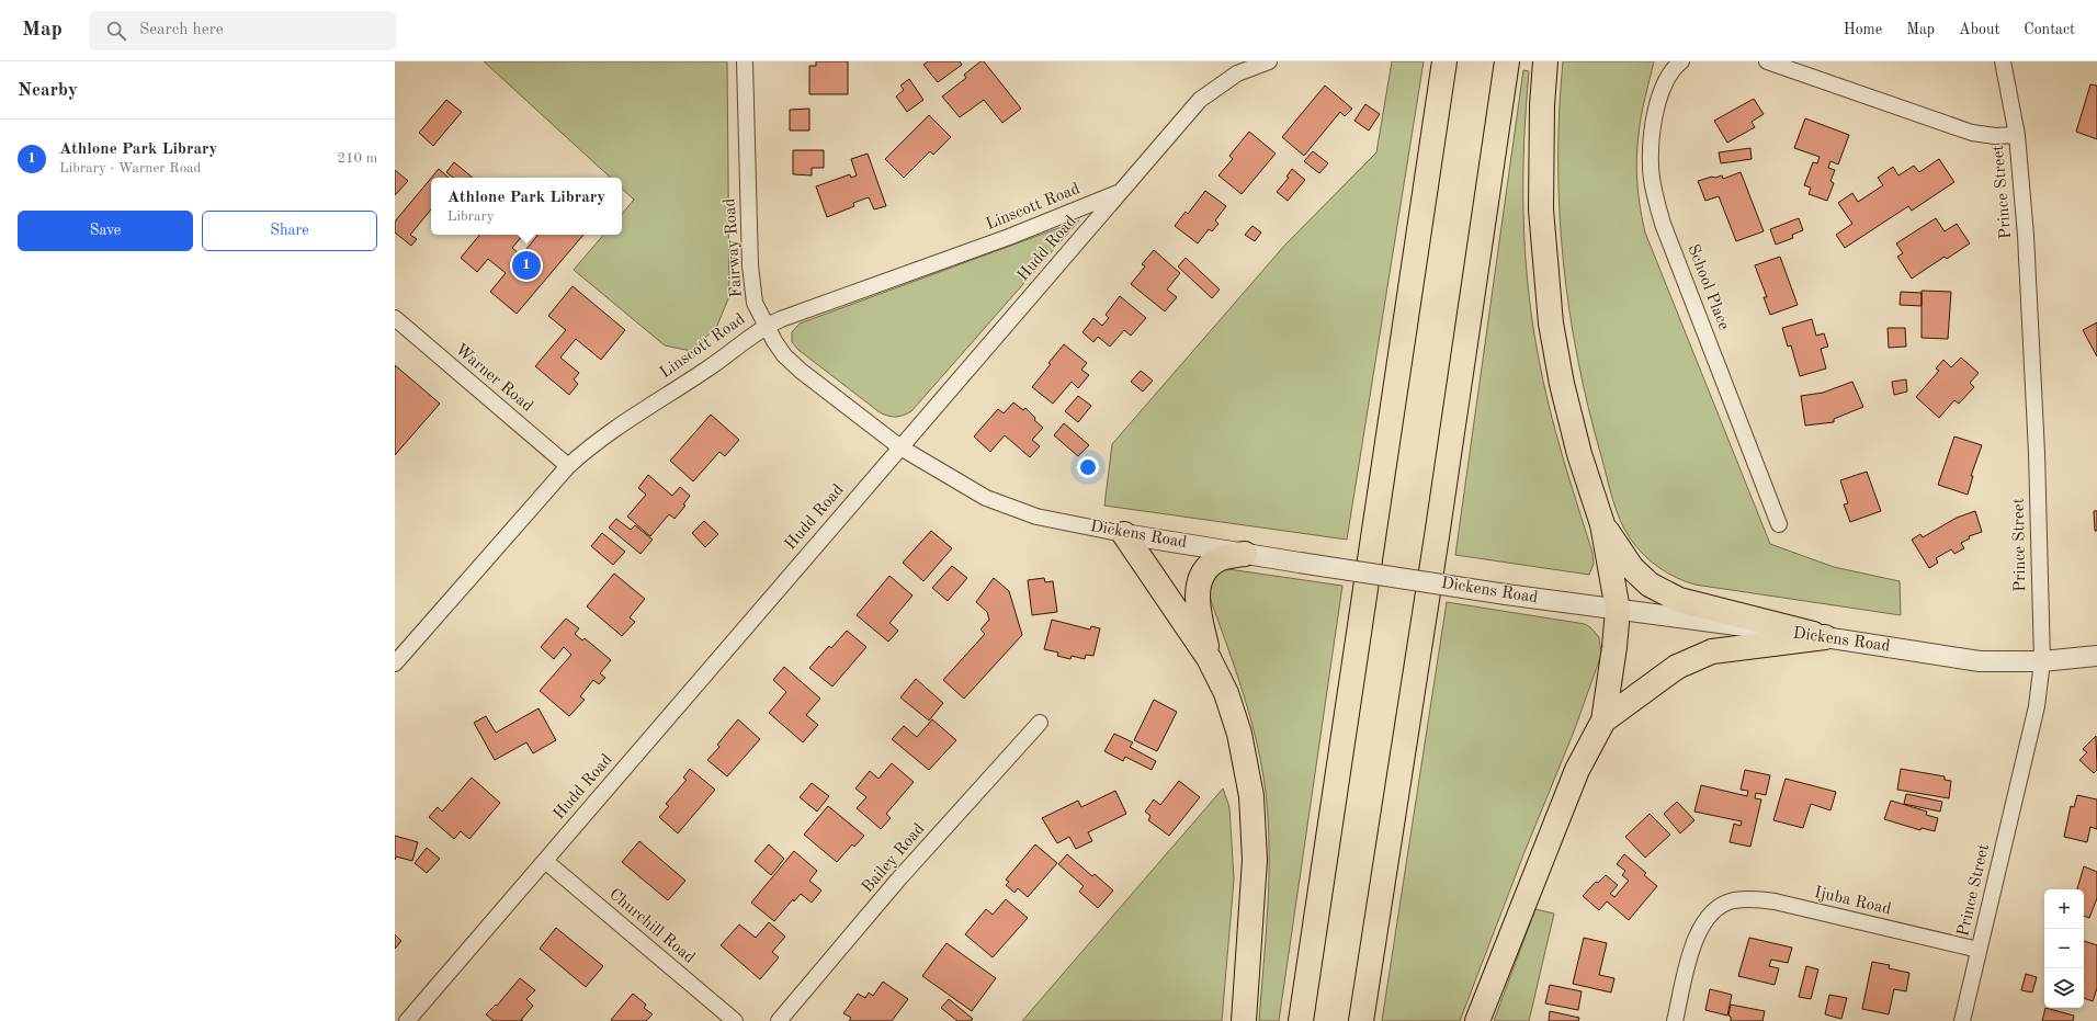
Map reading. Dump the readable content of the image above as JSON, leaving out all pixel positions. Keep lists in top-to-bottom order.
{
  "streets": {
    "street": [
      "Prince Street",
      "Linscott Road",
      "Fairway Road",
      "Hudd Road",
      "School Place",
      "Warner Road",
      "Dickens Road",
      "Bailey Road",
      "Ijuba Road",
      "Churchill Road"
    ]
  },
  "crossings": [
    ["Prince Street", "Dickens Road"],
    ["Prince Street", "Ijuba Road"],
    ["Linscott Road", "Fairway Road"],
    ["Linscott Road", "Hudd Road"],
    ["Linscott Road", "Warner Road"],
    ["Fairway Road", "Hudd Road"],
    ["Fairway Road", "Dickens Road"],
    ["Hudd Road", "Dickens Road"],
    ["Hudd Road", "Churchill Road"]
  ],
  "page": {
    "header": "Map",
    "search": "Search here",
    "nav": [
      "Home",
      "Map",
      "About",
      "Contact"
    ],
    "heading": "Nearby",
    "list": [
      {
        "mark": "1",
        "name": "Athlone Park Library",
        "note": "Library · Warner Road",
        "value": "210 m"
      }
    ],
    "popup": ["Athlone Park Library", "Library"],
    "buttons": ["Save", "Share"],
    "pins": "1",
    "map_buttons": ["+", "−"]
  }
}
